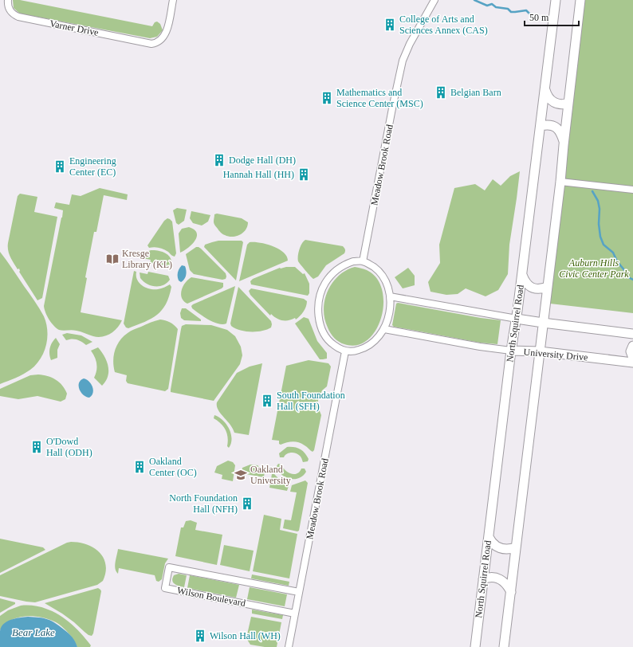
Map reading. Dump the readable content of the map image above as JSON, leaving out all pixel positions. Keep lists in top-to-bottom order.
{
  "streets": {
    "main road": ["North Squirrel Road", "University Drive"],
    "street": ["Varner Drive", "Meadow Brook Road", "Wilson Boulevard"]
  },
  "crossings": [
    ["Meadow Brook Road", "University Drive"],
    ["Meadow Brook Road", "Wilson Boulevard"],
    ["North Squirrel Road", "University Drive"]
  ],
  "water": ["Bear Lake"],
  "parks": ["Auburn Hills Civic Center Park"],
  "places": {
    "building": [
      "College of Arts and Sciences Annex (CAS)",
      "Belgian Barn",
      "Mathematics and Science Center (MSC)",
      "Dodge Hall (DH)",
      "Engineering Center (EC)",
      "Hannah Hall (HH)",
      "South Foundation Hall (SFH)",
      "O'Dowd Hall (ODH)",
      "Oakland Center (OC)",
      "North Foundation Hall (NFH)",
      "Wilson Hall (WH)"
    ],
    "library": ["Kresge Library (KL)"],
    "school or university": ["Oakland University"]
  },
  "scale_bar": "50 m"
}
